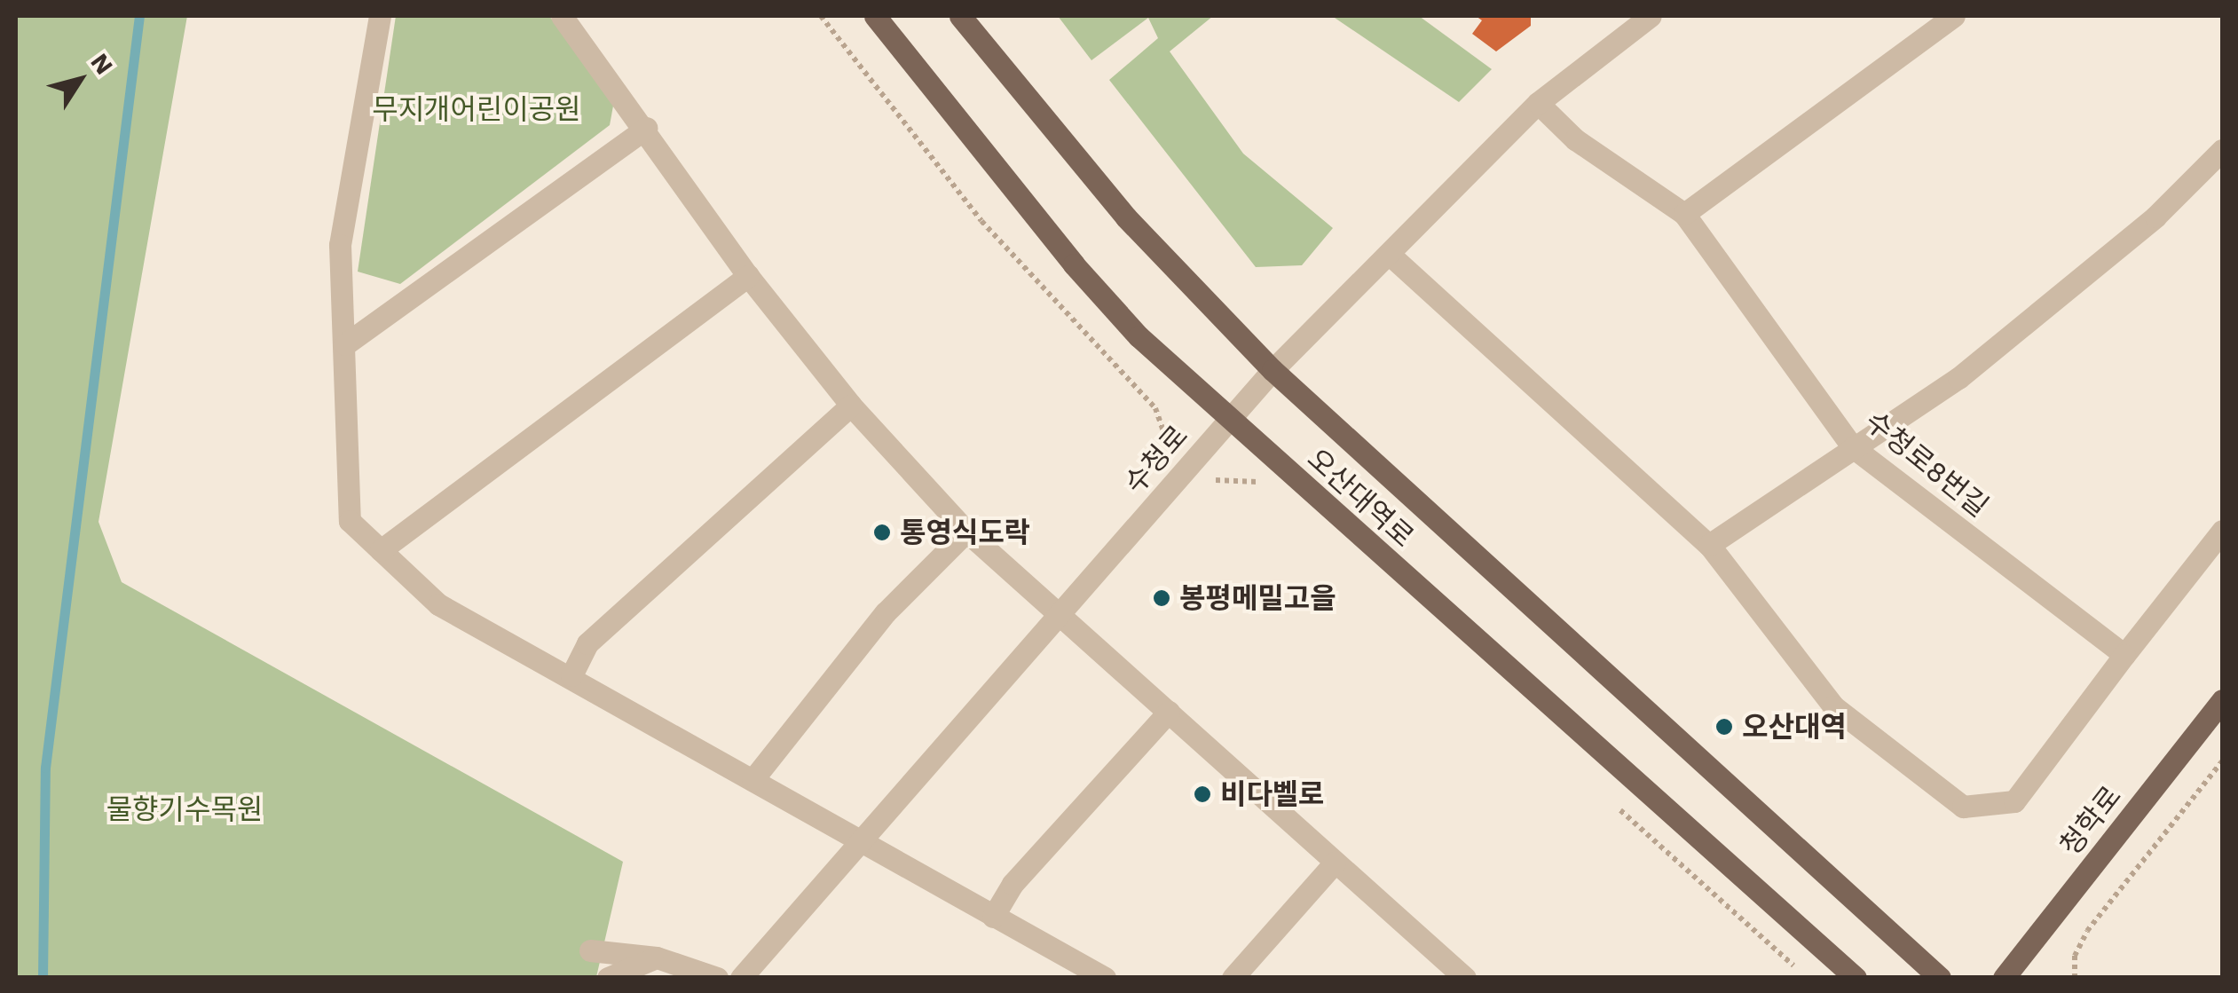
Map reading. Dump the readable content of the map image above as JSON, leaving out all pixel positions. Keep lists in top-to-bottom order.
{
  "streets": {
    "main road": ["오산대역로", "청학로"],
    "street": ["수청로", "수청로8번길"]
  },
  "crossings": [
    ["수청로", "수청로8번길"],
    ["수청로", "오산대역로"]
  ],
  "parks": ["무지개어린이공원", "물향기수목원"],
  "places": [
    "통영식도락",
    "봉평메밀고을",
    "오산대역",
    "비다벨로"
  ],
  "north": "top right"
}
